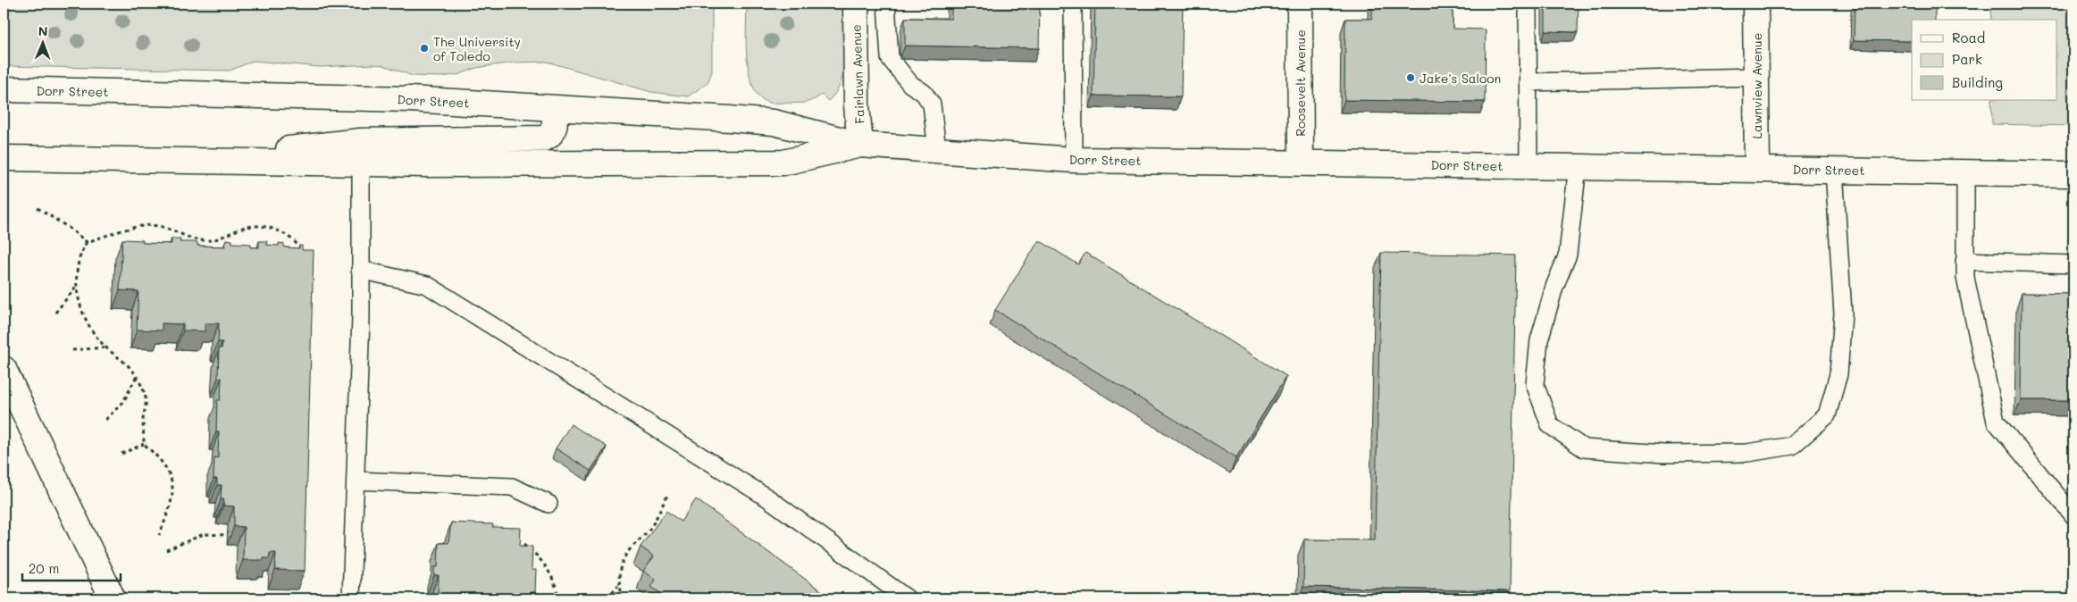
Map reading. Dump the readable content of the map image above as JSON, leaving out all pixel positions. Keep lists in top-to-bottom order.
{
  "streets": {
    "main road": [
      "Fairlawn Avenue",
      "Roosevelt Avenue",
      "Lawnview Avenue",
      "Dorr Street"
    ]
  },
  "crossings": [
    ["Fairlawn Avenue", "Dorr Street"],
    ["Roosevelt Avenue", "Dorr Street"],
    ["Lawnview Avenue", "Dorr Street"]
  ],
  "places": ["The University of Toledo", "Jake's Saloon"],
  "legend": ["Road", "Park", "Building"],
  "scale_bar": "20 m",
  "north": "top"
}
